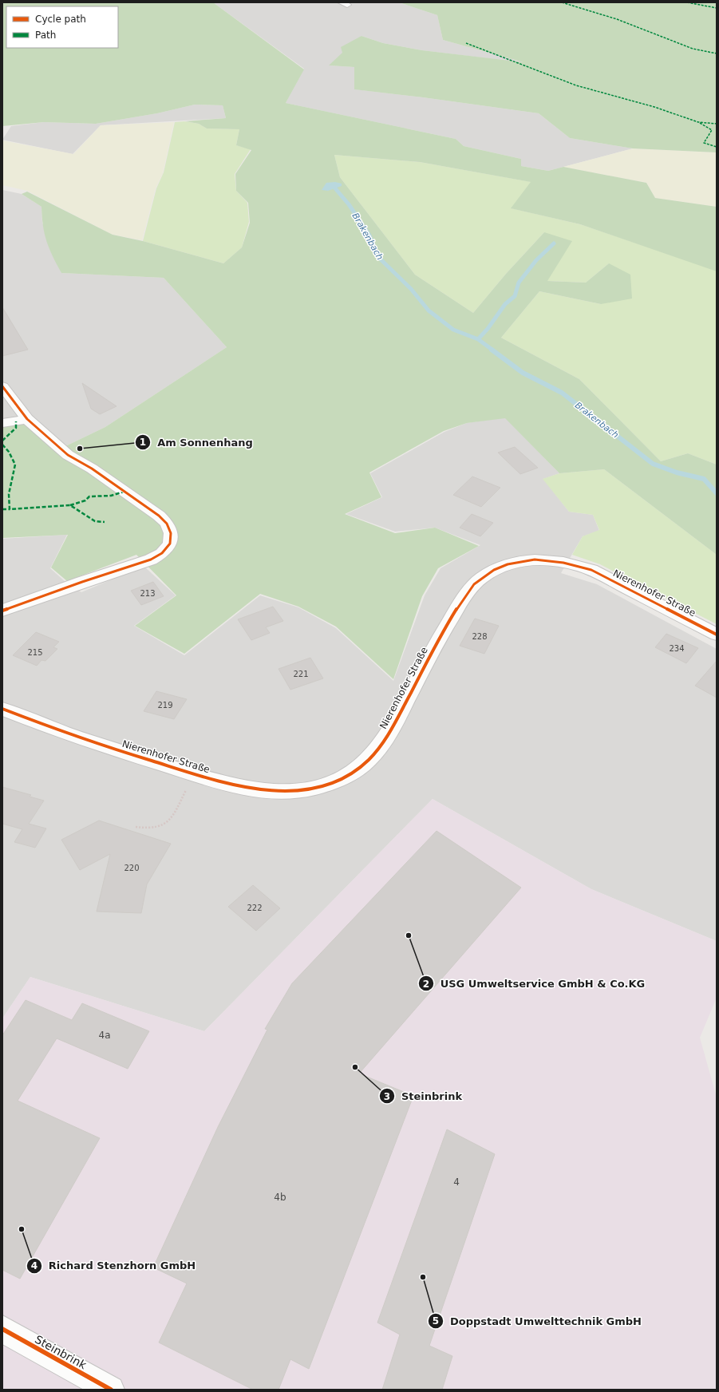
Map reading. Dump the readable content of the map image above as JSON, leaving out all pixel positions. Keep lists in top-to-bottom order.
{
  "streets": {
    "street": ["Nierenhofer Straße", "Steinbrink"]
  },
  "water": ["Brakenbach"],
  "places": [
    "Am Sonnenhang",
    "USG Umweltservice GmbH & Co.KG",
    "Steinbrink",
    "Richard Stenzhorn GmbH",
    "Doppstadt Umwelttechnik GmbH"
  ],
  "house_numbers": [
    "213",
    "228",
    "234",
    "215",
    "221",
    "219",
    "220",
    "222",
    "4a",
    "4",
    "4b"
  ],
  "legend": ["Cycle path", "Path"]
}
